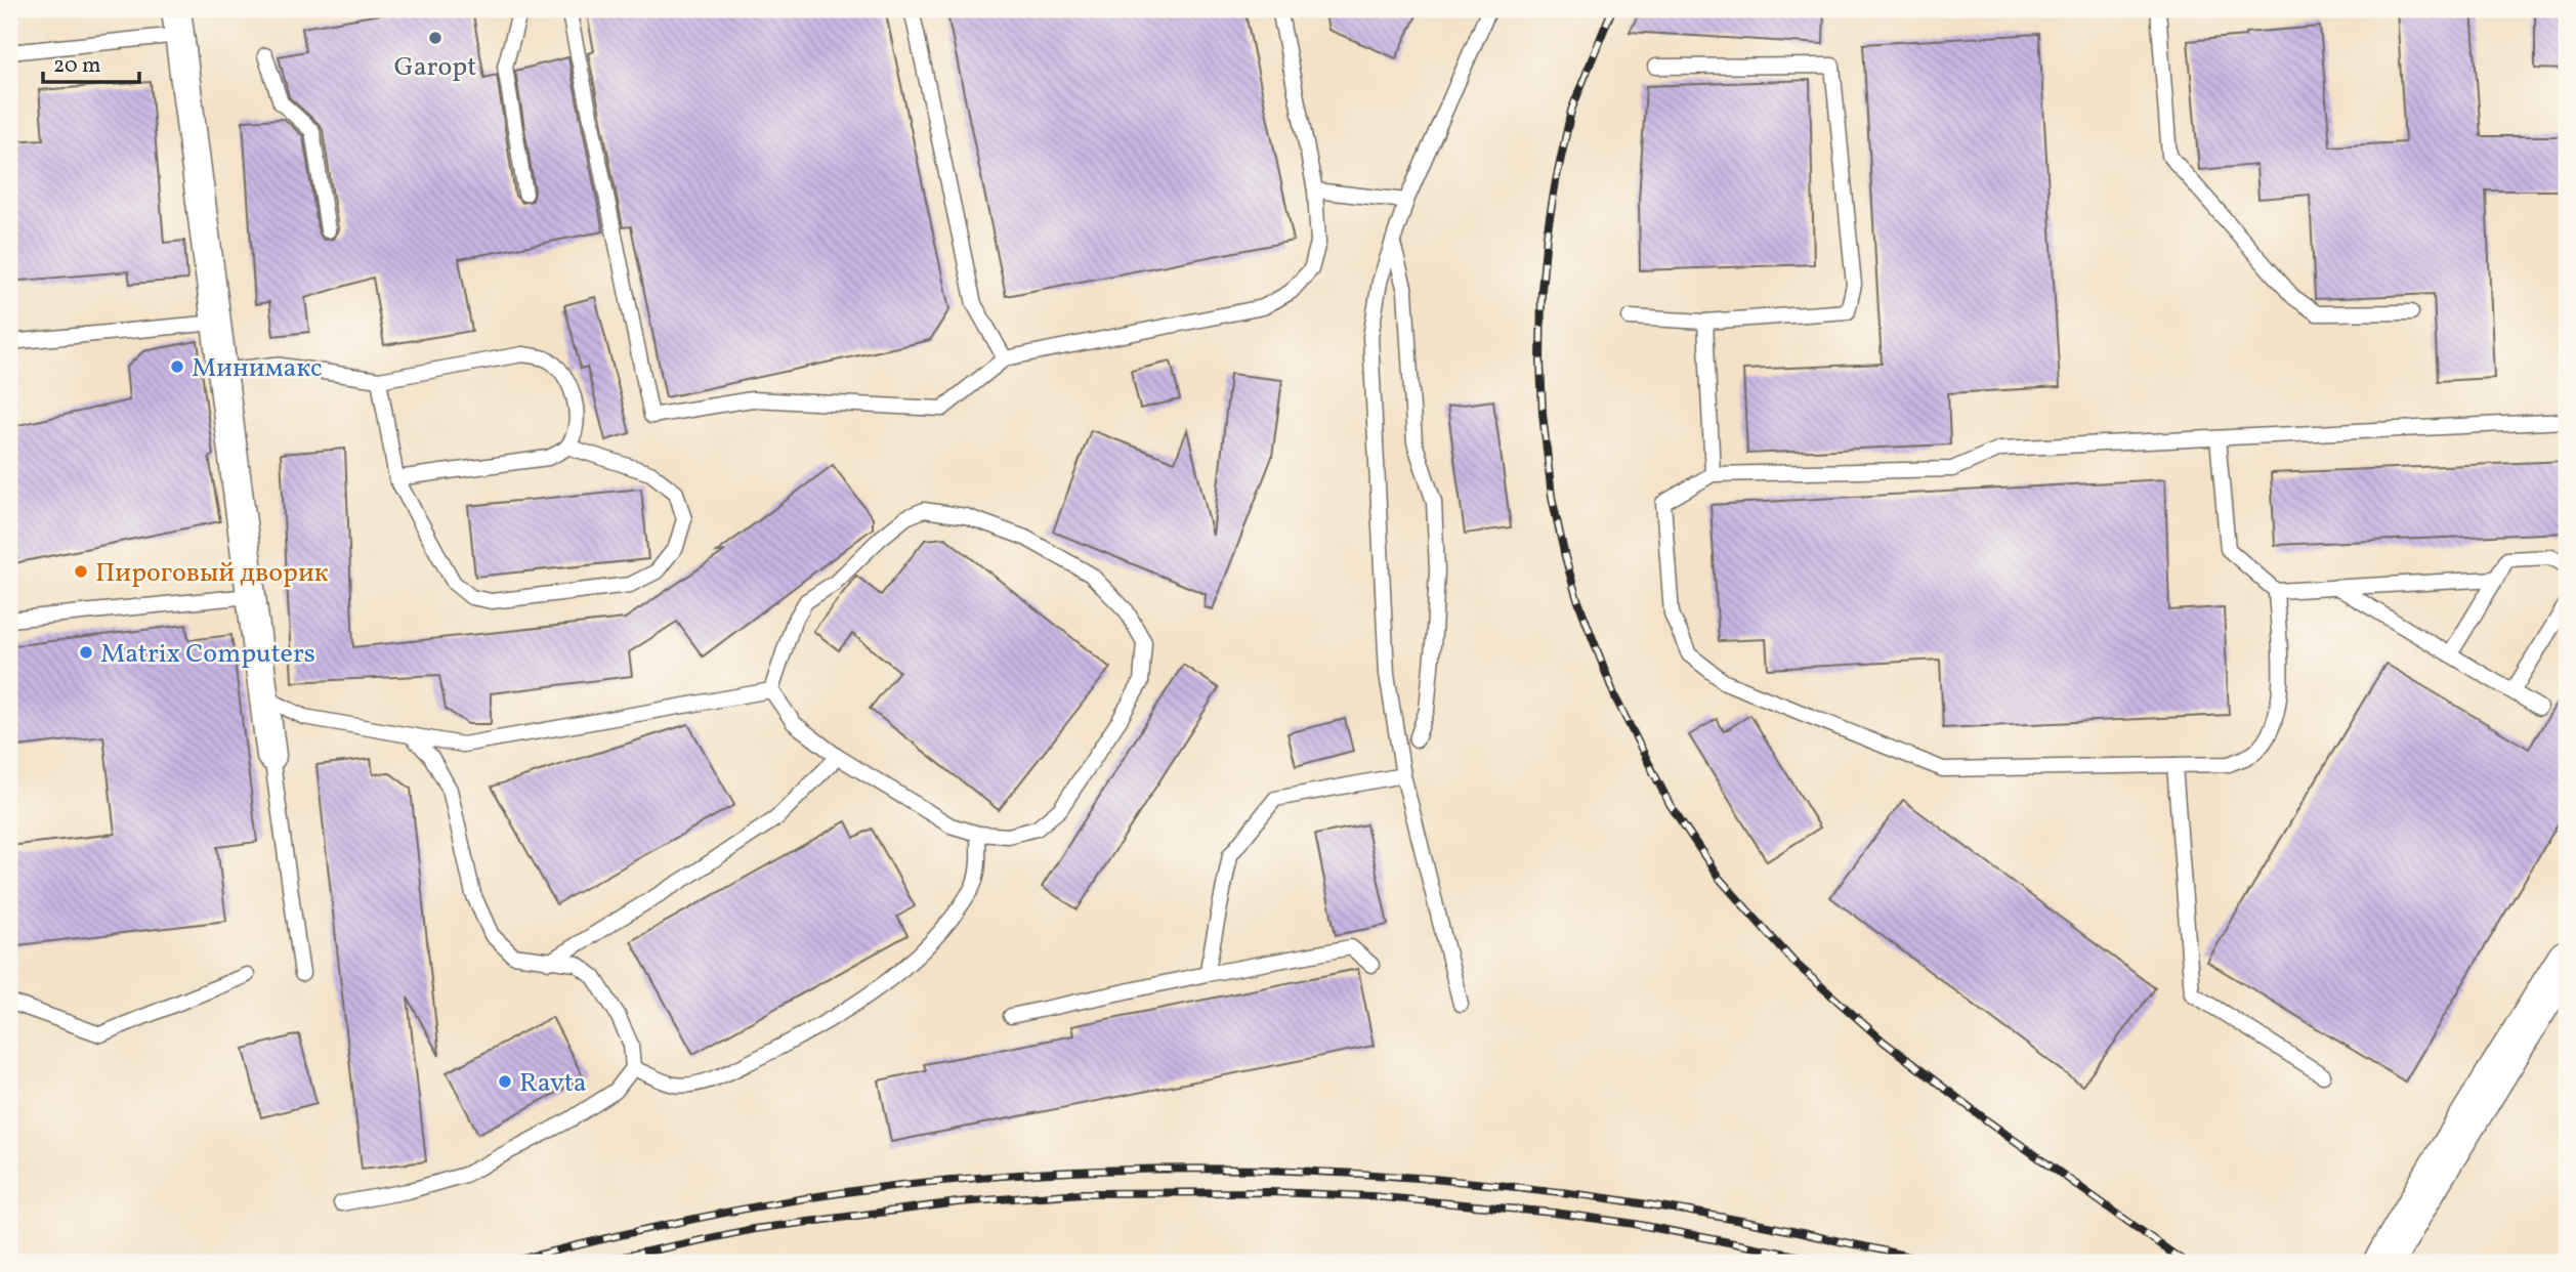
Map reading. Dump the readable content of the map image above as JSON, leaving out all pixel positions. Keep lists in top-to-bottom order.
{
  "places": [
    "Garopt",
    "Минимакс",
    "Пироговый дворик",
    "Matrix Computers",
    "Ravta"
  ],
  "scale_bar": "20 m"
}
